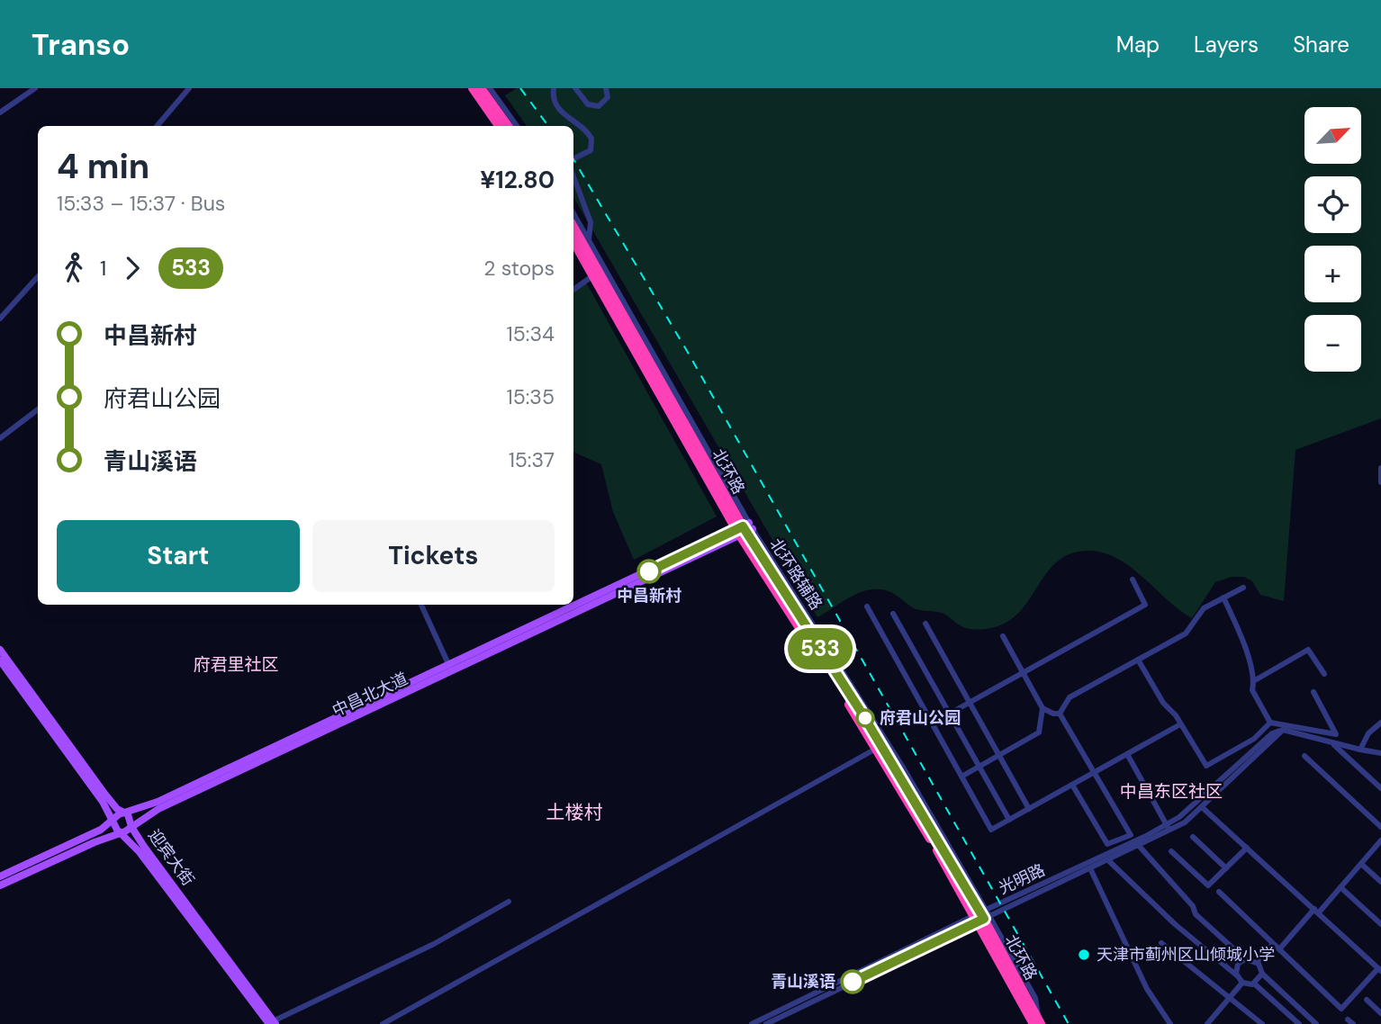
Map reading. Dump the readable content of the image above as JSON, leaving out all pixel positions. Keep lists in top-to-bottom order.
{
  "streets": {
    "highway": ["北环路"],
    "main road": ["中昌北大道", "迎宾大街"],
    "street": ["光明路"]
  },
  "crossings": [
    ["北环路", "中昌北大道"],
    ["北环路", "光明路"],
    ["中昌北大道", "迎宾大街"]
  ],
  "districts": ["府君里社区", "中昌东区社区", "土楼村"],
  "places": [
    "中昌新村",
    "府君山公园",
    "天津市蓟州区山倾城小学",
    "青山溪语"
  ],
  "lines": ["bus line 533"],
  "north": "top right",
  "page": {
    "header": "Transo",
    "nav": ["Map", "Layers", "Share"],
    "on_map": "533",
    "map_buttons": ["+", "−"],
    "heading": ["4 min", "15:33 – 15:37 · Bus", "¥12.80"],
    "legs": ["1", "533", "2 stops"],
    "list": [
      {
        "name": "中昌新村",
        "value": "15:34"
      },
      {
        "name": "府君山公园",
        "value": "15:35"
      },
      {
        "name": "青山溪语",
        "value": "15:37"
      }
    ],
    "buttons": ["Start", "Tickets"]
  }
}
